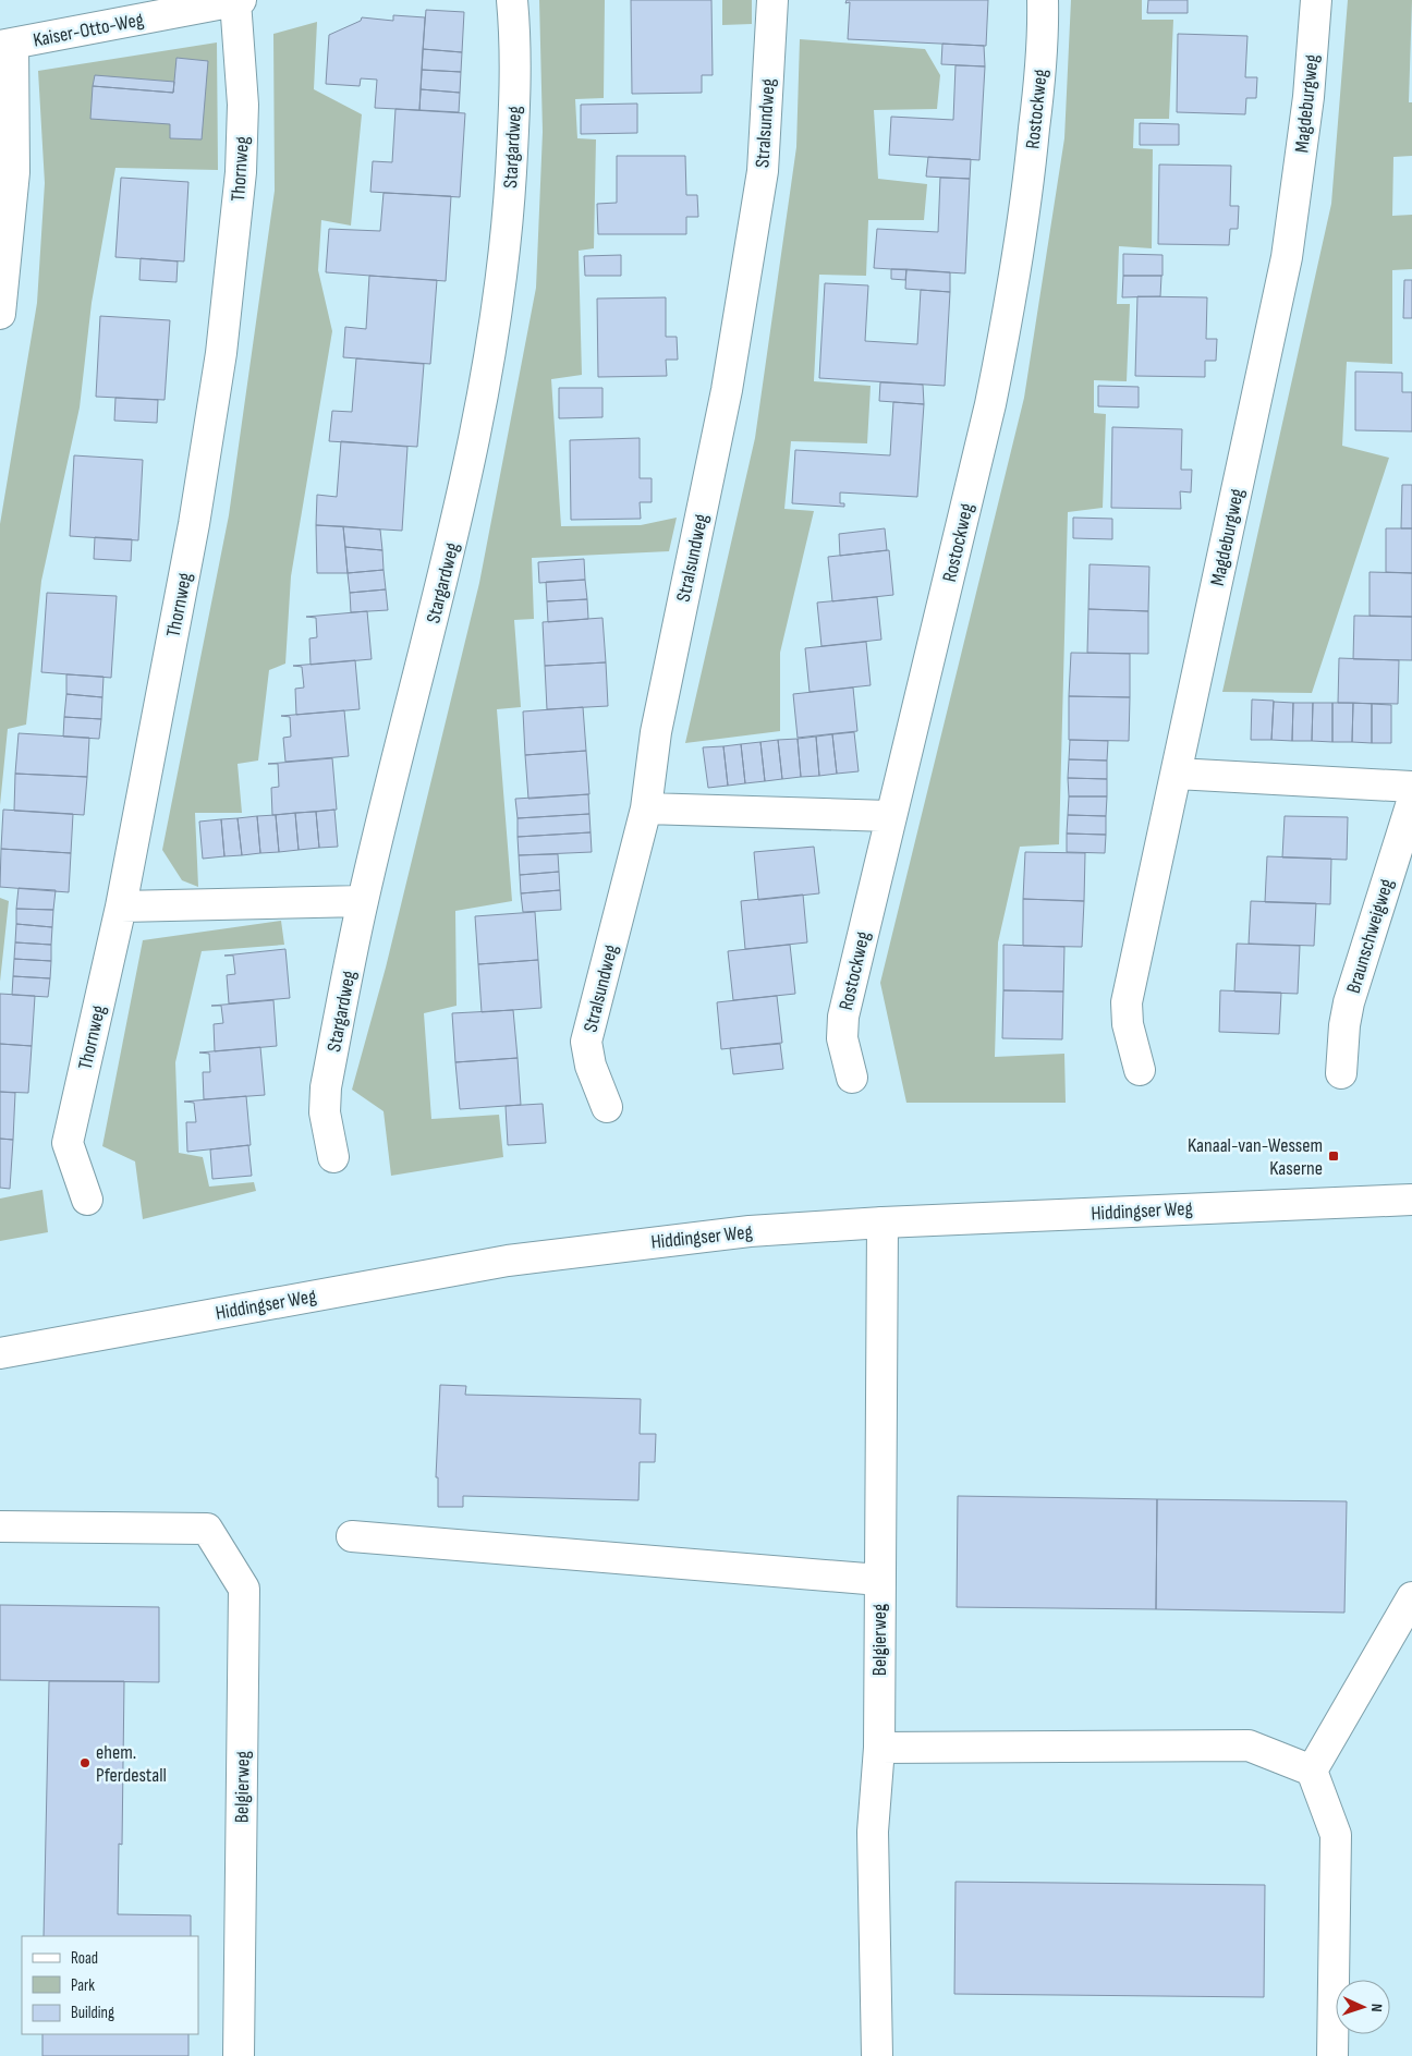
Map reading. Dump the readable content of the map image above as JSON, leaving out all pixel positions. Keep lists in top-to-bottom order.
{
  "streets": {
    "street": [
      "Kaiser-Otto-Weg",
      "Magdeburgweg",
      "Rostockweg",
      "Stralsundweg",
      "Stargardweg",
      "Thornweg",
      "Braunschweigweg",
      "Hiddingser Weg",
      "Belgierweg"
    ]
  },
  "crossings": [
    ["Kaiser-Otto-Weg", "Thornweg"],
    ["Hiddingser Weg", "Belgierweg"]
  ],
  "places": {
    "transit": ["Kanaal-van-Wessem Kaserne"],
    "other": ["ehem. Pferdestall"]
  },
  "legend": ["Road", "Park", "Building"],
  "north": "right"
}
